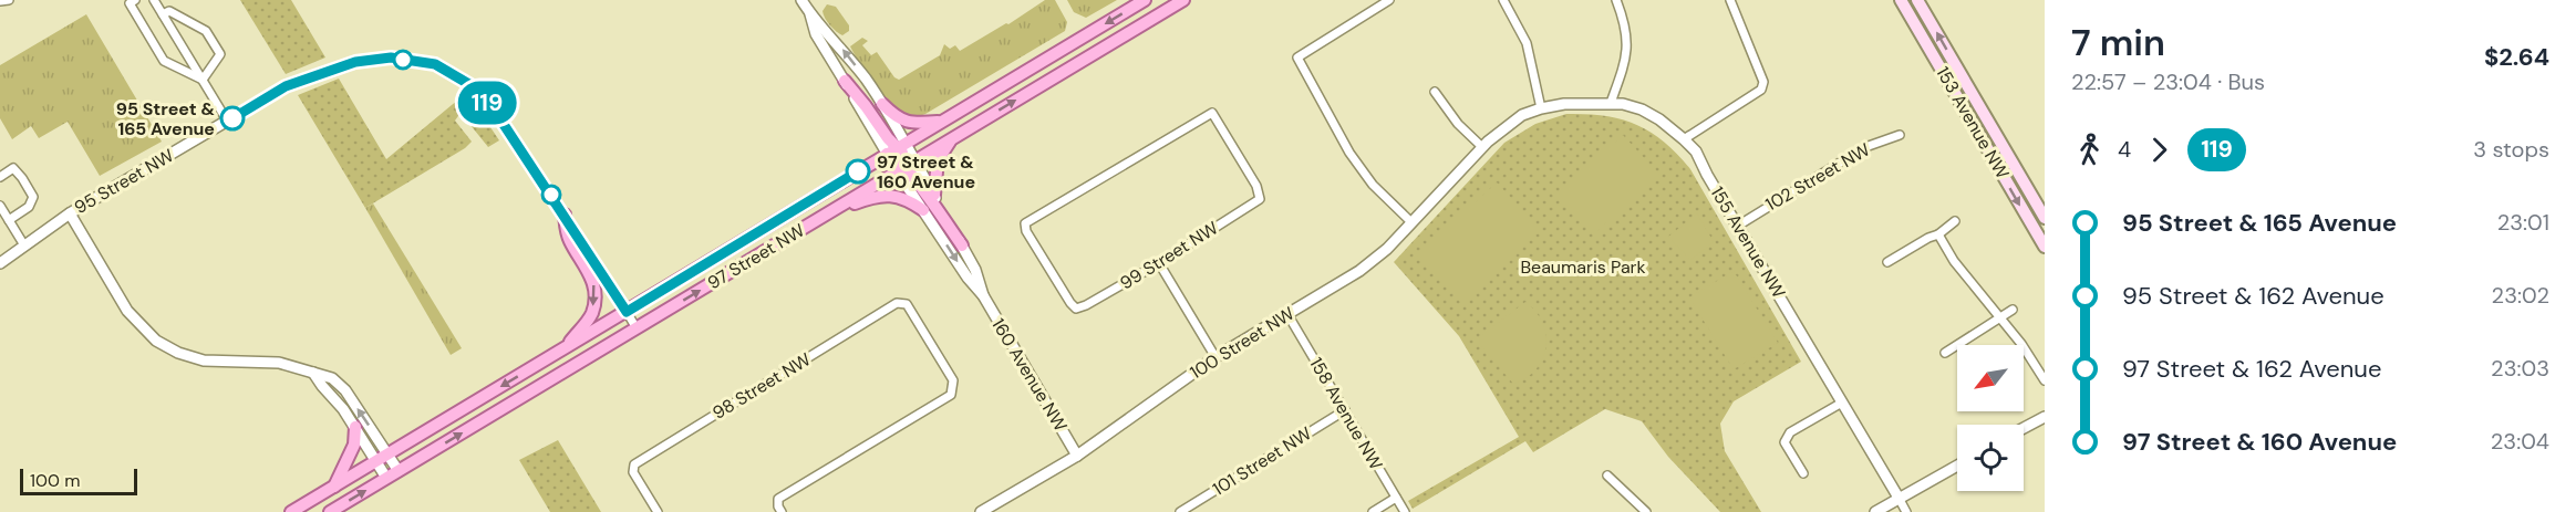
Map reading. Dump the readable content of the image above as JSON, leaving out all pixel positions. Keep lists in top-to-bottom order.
{
  "streets": {
    "main road": ["153 Avenue NW", "97 Street NW"],
    "street": [
      "102 Street NW",
      "95 Street NW",
      "155 Avenue NW",
      "99 Street NW",
      "100 Street NW",
      "160 Avenue NW",
      "98 Street NW",
      "158 Avenue NW",
      "101 Street NW"
    ]
  },
  "crossings": [
    ["102 Street NW", "155 Avenue NW"],
    ["95 Street NW", "97 Street NW"],
    ["155 Avenue NW", "100 Street NW"],
    ["97 Street NW", "160 Avenue NW"],
    ["100 Street NW", "160 Avenue NW"],
    ["100 Street NW", "158 Avenue NW"],
    ["158 Avenue NW", "101 Street NW"]
  ],
  "parks": ["Beaumaris Park"],
  "places": ["95 Street & 165 Avenue", "97 Street & 160 Avenue"],
  "lines": ["bus line 119"],
  "scale_bar": "100 m",
  "north": "bottom left",
  "page": {
    "on_map": "119",
    "heading": ["7 min", "22:57 – 23:04 · Bus", "$2.64"],
    "legs": ["4", "119", "3 stops"],
    "list": [
      {
        "name": "95 Street & 165 Avenue",
        "value": "23:01"
      },
      {
        "name": "95 Street & 162 Avenue",
        "value": "23:02"
      },
      {
        "name": "97 Street & 162 Avenue",
        "value": "23:03"
      },
      {
        "name": "97 Street & 160 Avenue",
        "value": "23:04"
      }
    ],
    "scale": "100 m"
  }
}
